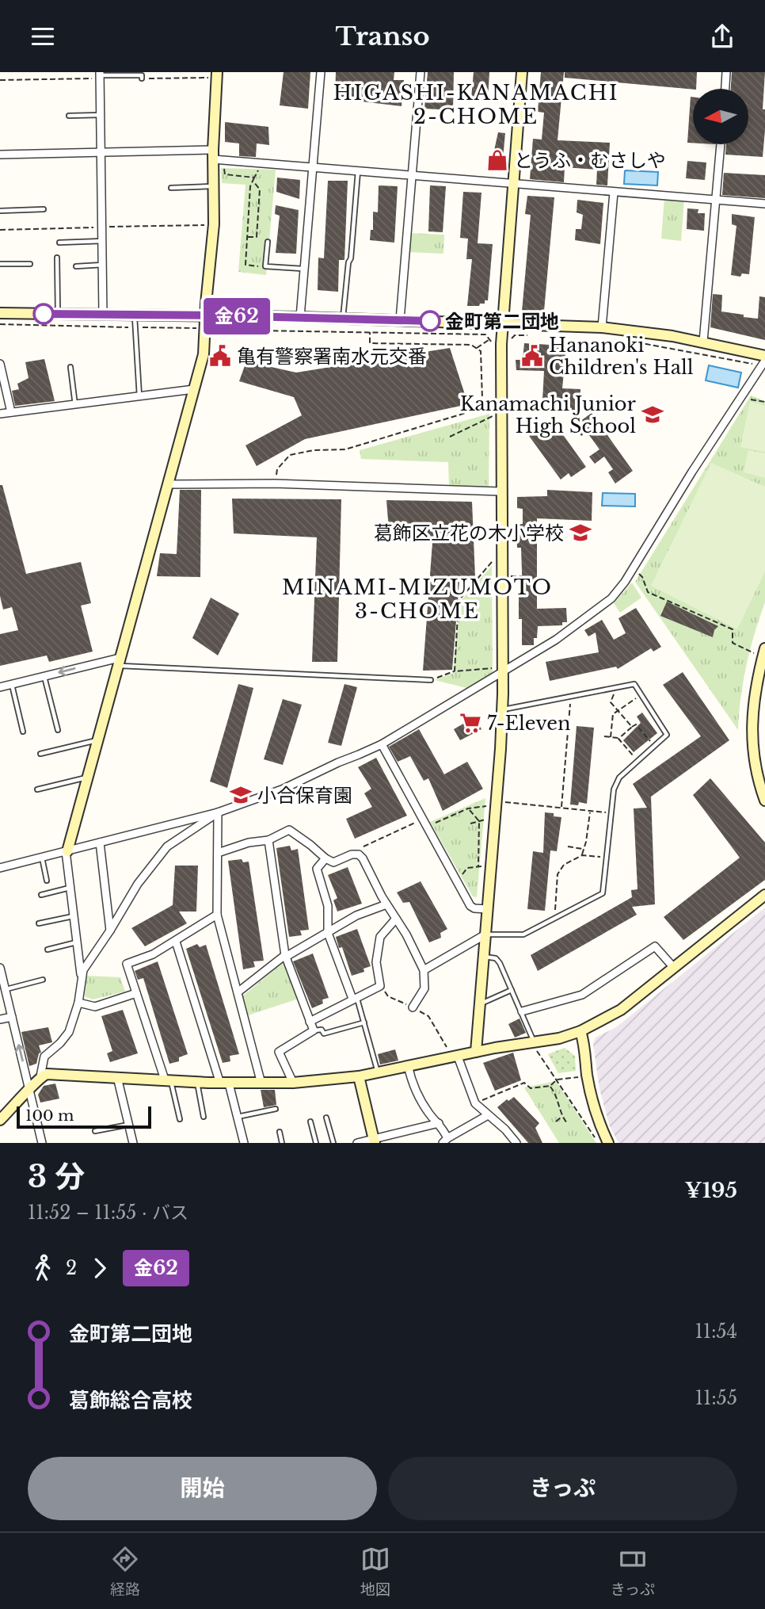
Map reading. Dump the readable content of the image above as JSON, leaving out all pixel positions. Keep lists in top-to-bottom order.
{
  "districts": ["HIGASHI-KANAMACHI 2-CHOME", "MINAMI-MIZUMOTO 3-CHOME"],
  "places": {
    "shop": ["とうふ・むさしや"],
    "other": ["金町第二団地"],
    "public building": ["亀有警察署南水元交番", "Hananoki Children's Hall"],
    "school or university": ["Kanamachi Junior High School", "葛飾区立花の木小学校", "小合保育園"],
    "supermarket": ["7-Eleven"]
  },
  "lines": ["bus line 金62"],
  "scale_bar": "100 m",
  "north": "left",
  "page": {
    "header": "Transo",
    "on_map": "金62",
    "scale": "100 m",
    "heading": ["3 分", "11:52 – 11:55 · バス", "¥195"],
    "legs": ["2", "金62"],
    "list": [
      {
        "name": "金町第二団地",
        "value": "11:54"
      },
      {
        "name": "葛飾総合高校",
        "value": "11:55"
      }
    ],
    "buttons": ["開始", "きっぷ"],
    "tabs": ["経路", "地図", "きっぷ"]
  }
}
